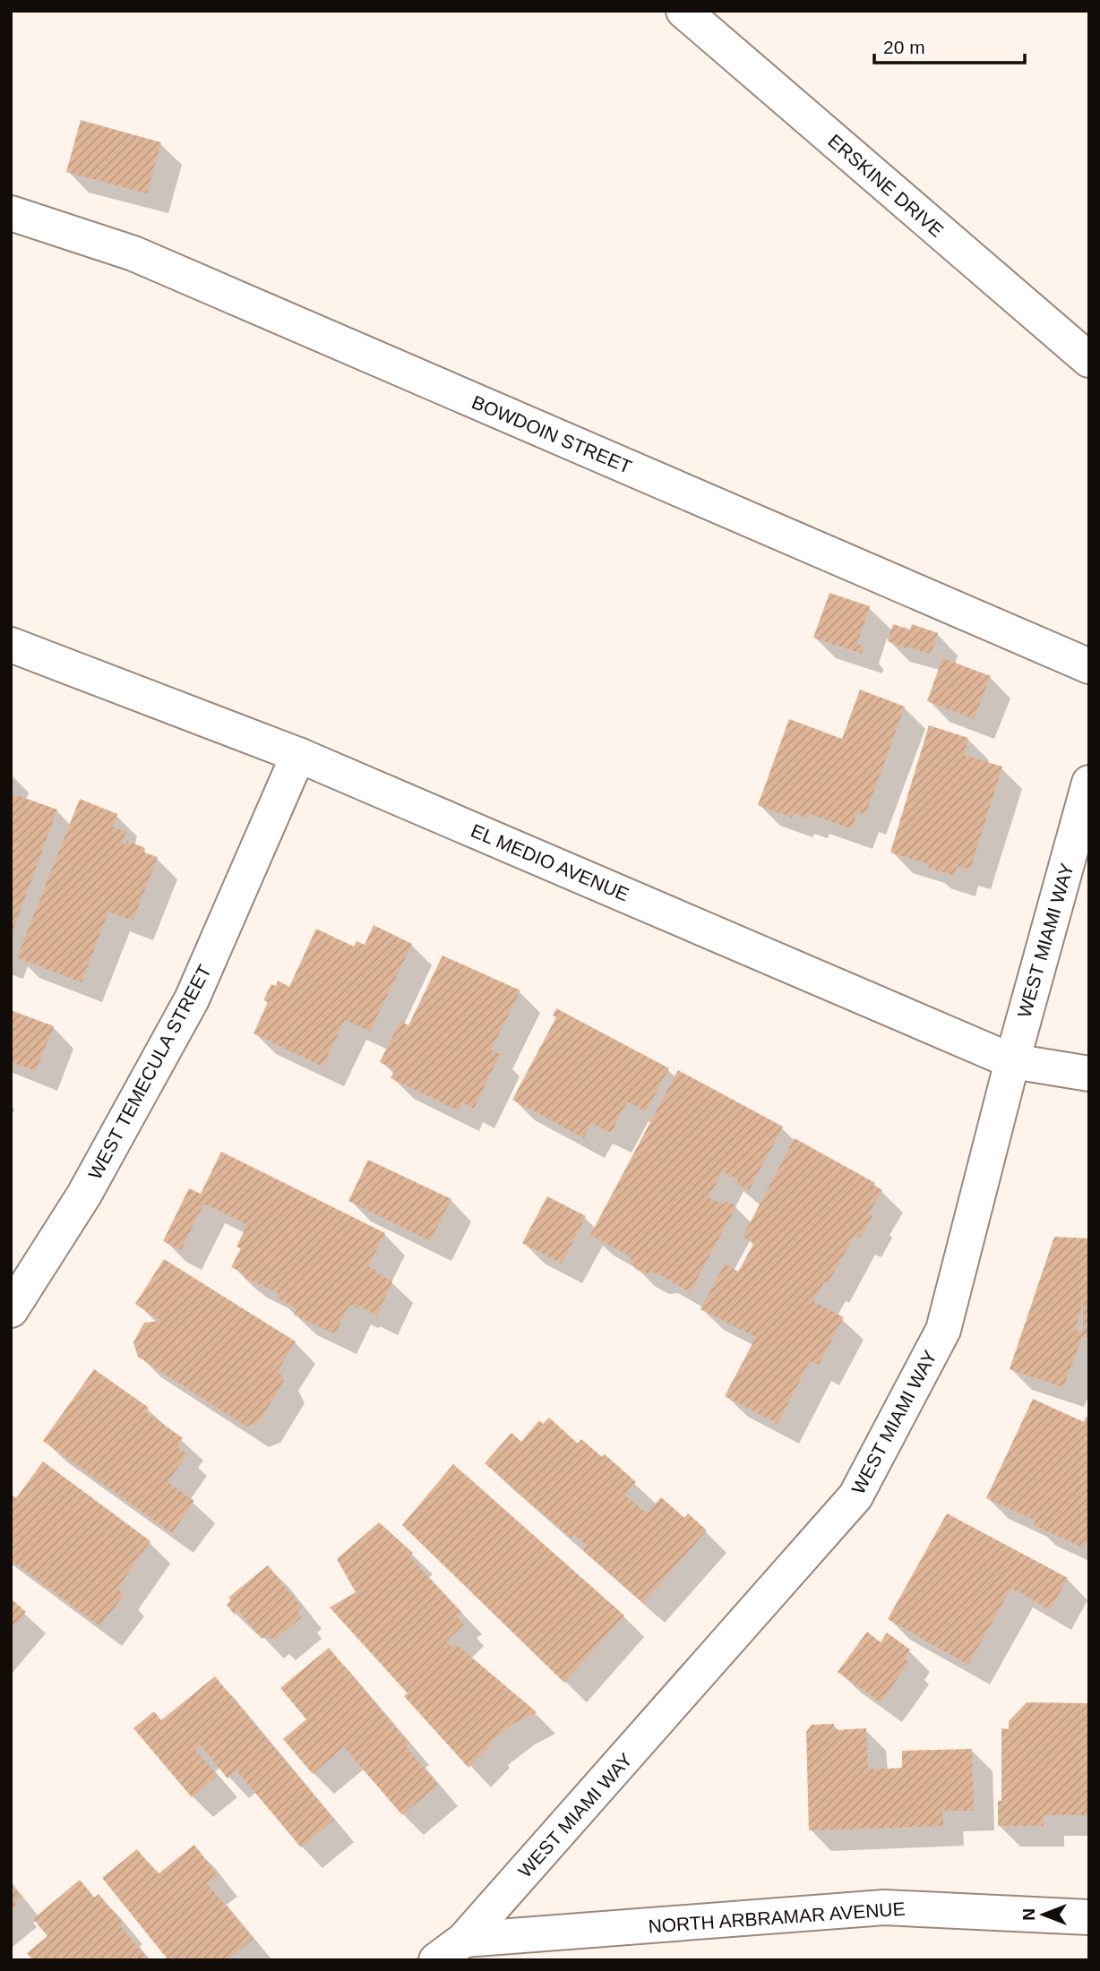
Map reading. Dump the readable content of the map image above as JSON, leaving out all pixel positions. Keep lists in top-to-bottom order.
{
  "streets": {
    "street": [
      "ERSKINE DRIVE",
      "BOWDOIN STREET",
      "EL MEDIO AVENUE",
      "WEST MIAMI WAY",
      "WEST TEMECULA STREET",
      "NORTH ARBRAMAR AVENUE"
    ]
  },
  "crossings": [
    ["EL MEDIO AVENUE", "WEST MIAMI WAY"],
    ["EL MEDIO AVENUE", "WEST TEMECULA STREET"],
    ["WEST MIAMI WAY", "NORTH ARBRAMAR AVENUE"]
  ],
  "scale_bar": "20 m",
  "north": "left"
}
